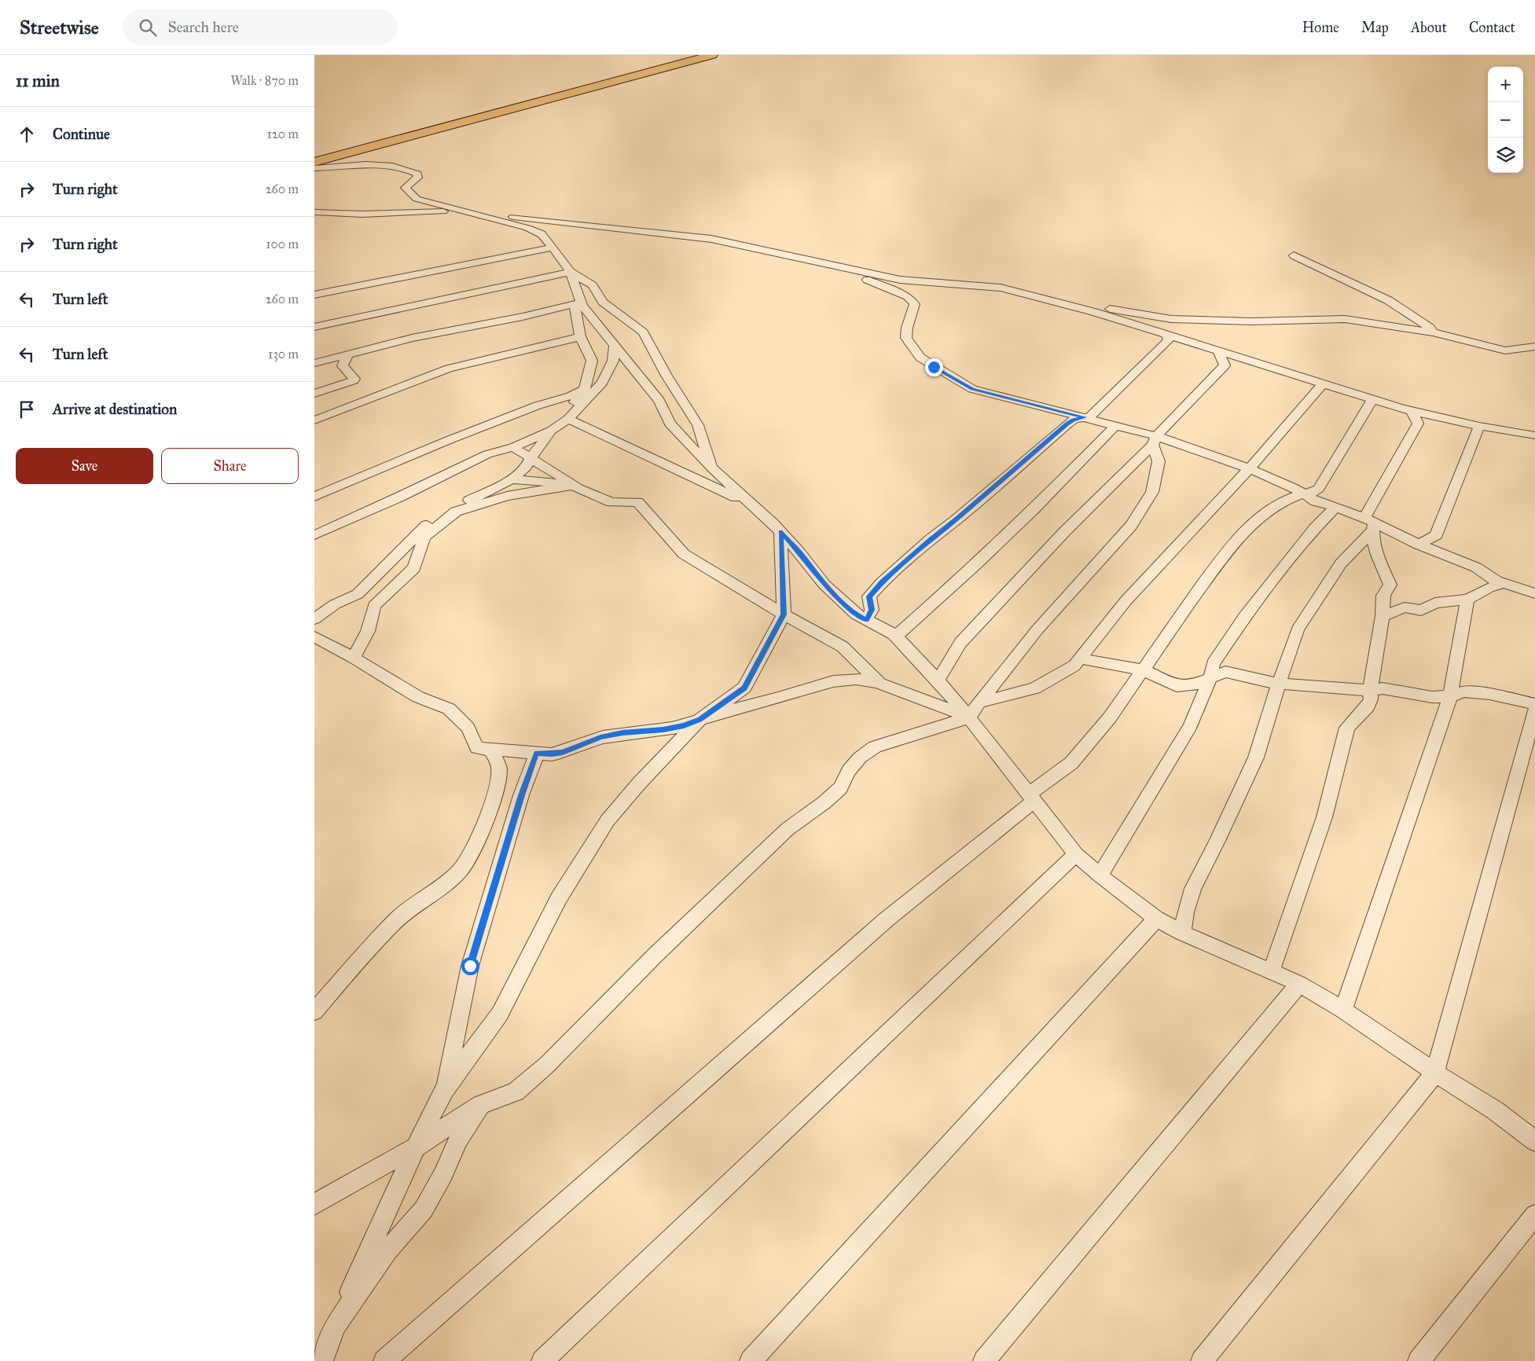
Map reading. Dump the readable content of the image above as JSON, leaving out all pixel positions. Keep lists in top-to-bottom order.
{
  "page": {
    "header": "Streetwise",
    "search": "Search here",
    "nav": [
      "Home",
      "Map",
      "About",
      "Contact"
    ],
    "heading": ["11 min", "Walk · 870 m"],
    "map_buttons": ["+", "−"],
    "list": [
      ["Continue", "120 m"],
      ["Turn right", "260 m"],
      ["Turn right", "100 m"],
      ["Turn left", "260 m"],
      ["Turn left", "130 m"],
      "Arrive at destination"
    ],
    "buttons": ["Save", "Share"]
  }
}
